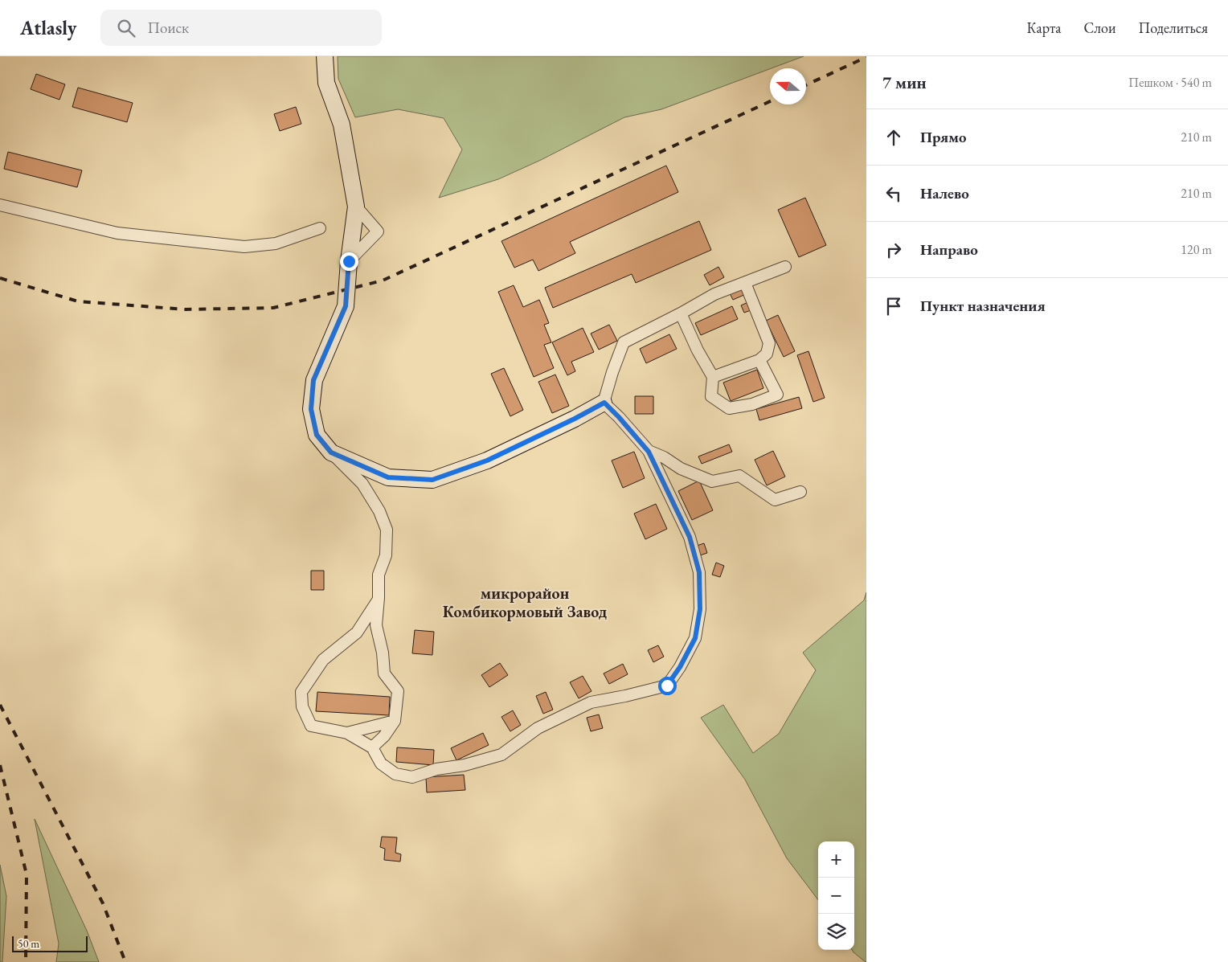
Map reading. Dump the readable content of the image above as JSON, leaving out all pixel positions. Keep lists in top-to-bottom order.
{
  "districts": ["микрорайон Комбикормовый Завод"],
  "scale_bar": "50 m",
  "north": "left",
  "page": {
    "header": "Atlasly",
    "search": "Поиск",
    "nav": ["Карта", "Слои", "Поделиться"],
    "heading": ["7 мин", "Пешком · 540 m"],
    "list": [
      ["Прямо", "210 m"],
      ["Налево", "210 m"],
      ["Направо", "120 m"],
      "Пункт назначения"
    ],
    "map_buttons": ["+", "−"],
    "scale": "50 m"
  }
}
